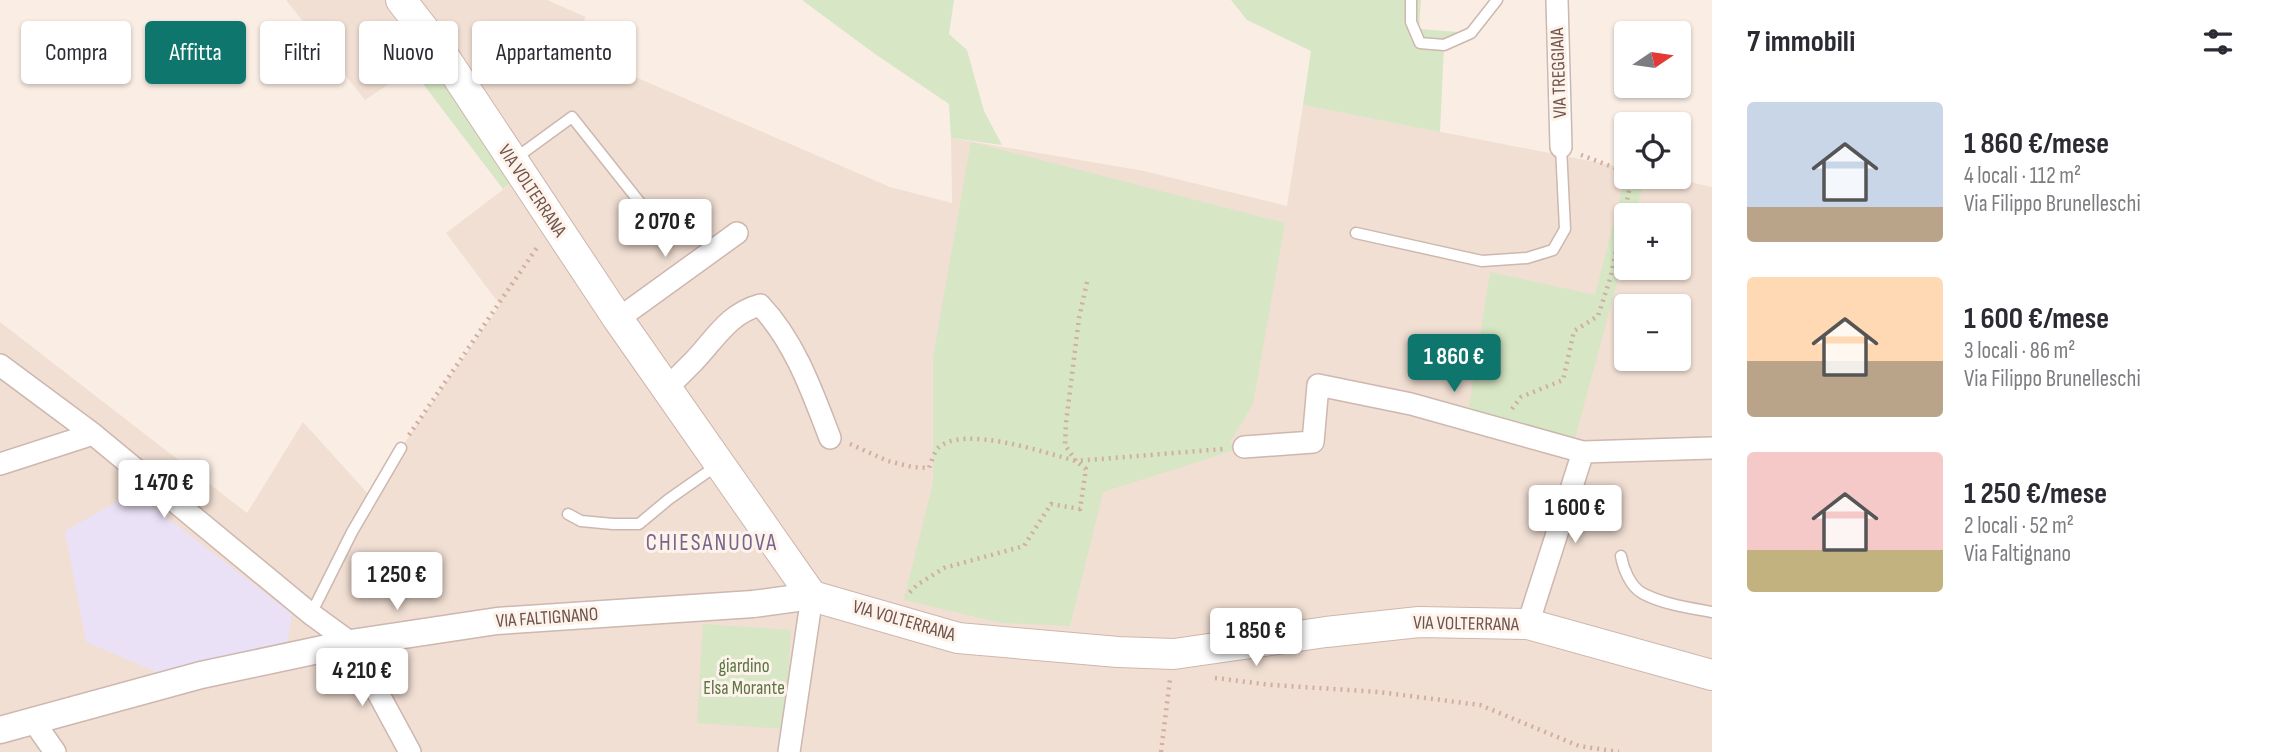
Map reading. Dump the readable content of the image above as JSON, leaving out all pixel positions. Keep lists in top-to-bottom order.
{
  "streets": {
    "main road": ["VIA VOLTERRANA"],
    "street": ["VIA TREGGIAIA", "VIA FALTIGNANO"]
  },
  "crossings": [
    ["VIA VOLTERRANA", "VIA FALTIGNANO"]
  ],
  "districts": ["CHIESANUOVA"],
  "parks": ["giardino Elsa Morante"],
  "north": "right",
  "page": {
    "heading": "7 immobili",
    "map_buttons": ["+", "−"],
    "chip": [
      "Compra",
      "Affitta",
      "Filtri",
      "Nuovo",
      "Appartamento"
    ],
    "list": [
      {
        "name": "1 860 €/mese",
        "note": "4 locali · 112 m² · Via Filippo Brunelleschi"
      },
      {
        "name": "1 600 €/mese",
        "note": "3 locali · 86 m² · Via Filippo Brunelleschi"
      },
      {
        "name": "1 250 €/mese",
        "note": "2 locali · 52 m² · Via Faltignano"
      }
    ],
    "price": [
      "2 070 €",
      "1 860 €",
      "1 470 €",
      "1 600 €",
      "1 250 €",
      "1 850 €",
      "4 210 €"
    ]
  }
}
